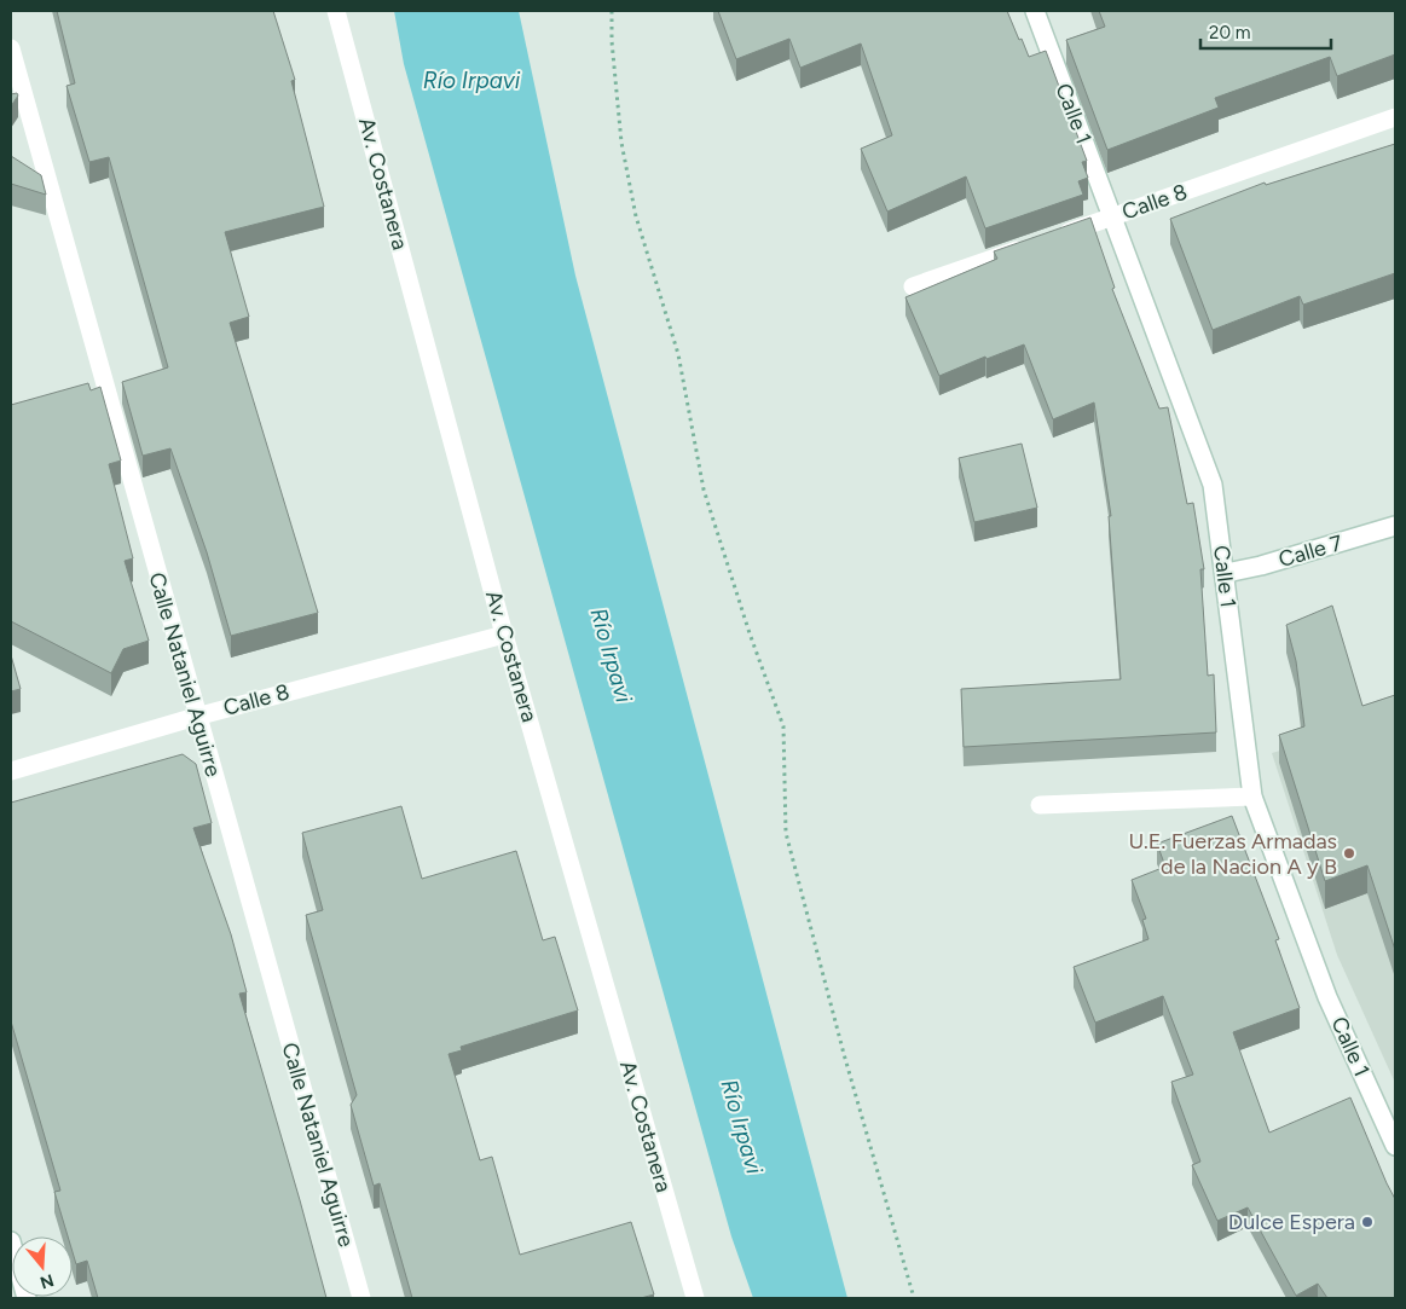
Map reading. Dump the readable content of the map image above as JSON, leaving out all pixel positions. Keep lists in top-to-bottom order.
{
  "streets": {
    "street": [
      "Calle 1",
      "Av. Costanera",
      "Calle 8",
      "Calle 7",
      "Calle Nataniel Aguirre"
    ]
  },
  "crossings": [
    ["Calle 1", "Calle 8"],
    ["Calle 1", "Calle 7"],
    ["Av. Costanera", "Calle 8"],
    ["Calle 8", "Calle Nataniel Aguirre"]
  ],
  "water": ["Río Irpavi"],
  "places": ["U.E. Fuerzas Armadas de la Nacion A y B", "Dulce Espera"],
  "scale_bar": "20 m",
  "north": "bottom"
}
